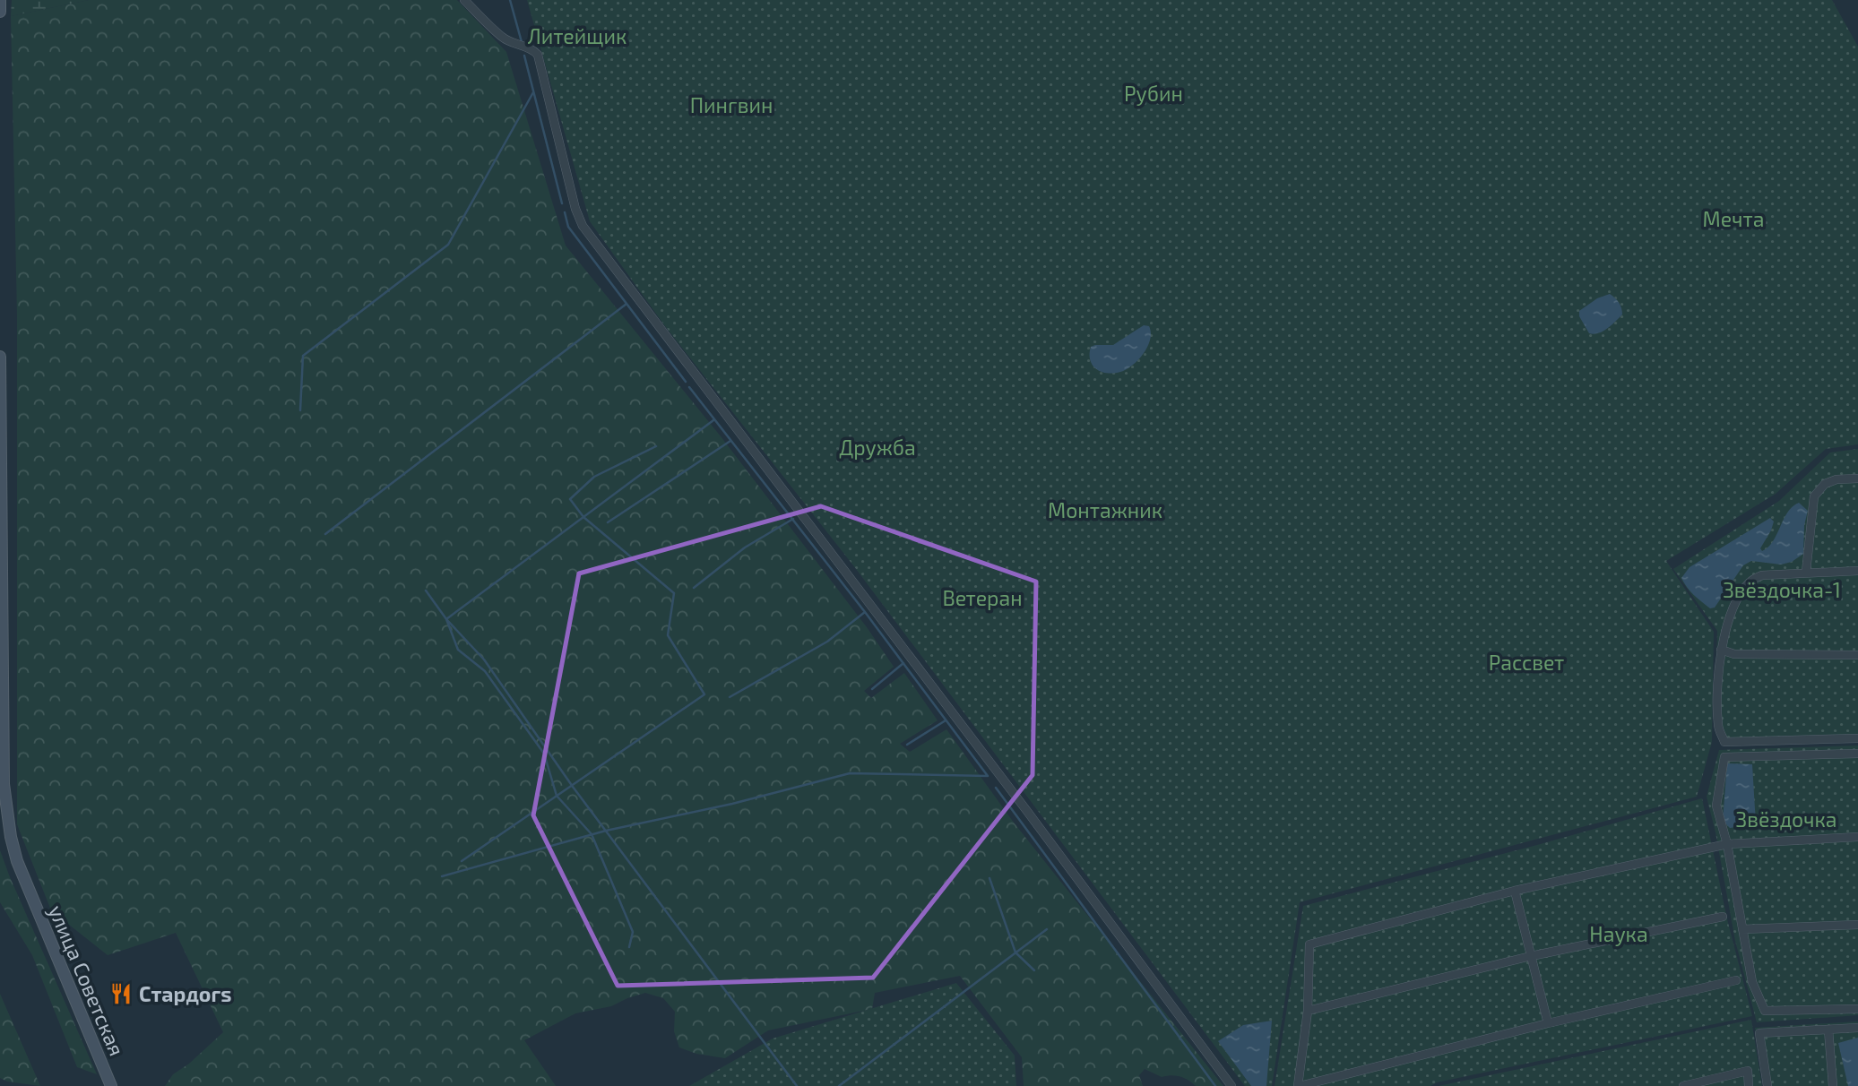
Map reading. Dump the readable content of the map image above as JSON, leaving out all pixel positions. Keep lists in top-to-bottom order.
{
  "streets": {
    "street": ["улица Советская"]
  },
  "parks": [
    "Литейщик",
    "Рубин",
    "Пингвин",
    "Мечта",
    "Дружба",
    "Монтажник",
    "Звёздочка-1",
    "Ветеран",
    "Рассвет",
    "Звёздочка",
    "Наука"
  ],
  "places": {
    "restaurant": ["Стардогs"]
  }
}
